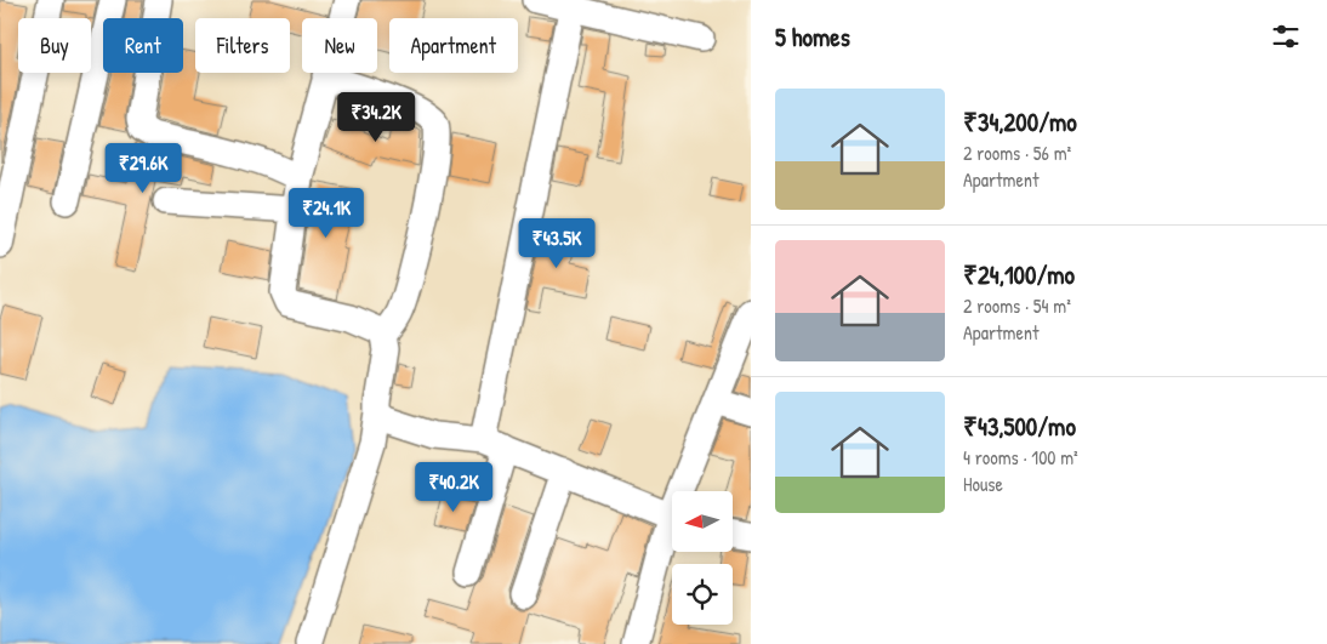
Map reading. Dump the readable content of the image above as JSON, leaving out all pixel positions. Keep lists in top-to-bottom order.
{
  "north": "left",
  "page": {
    "heading": "5 homes",
    "chip": [
      "Buy",
      "Rent",
      "Filters",
      "New",
      "Apartment"
    ],
    "list": [
      {
        "name": "₹34,200/mo",
        "note": "2 rooms · 56 m² · Apartment"
      },
      {
        "name": "₹24,100/mo",
        "note": "2 rooms · 54 m² · Apartment"
      },
      {
        "name": "₹43,500/mo",
        "note": "4 rooms · 100 m² · House"
      }
    ],
    "price": [
      "₹34.2K",
      "₹29.6K",
      "₹24.1K",
      "₹43.5K",
      "₹40.2K"
    ]
  }
}
